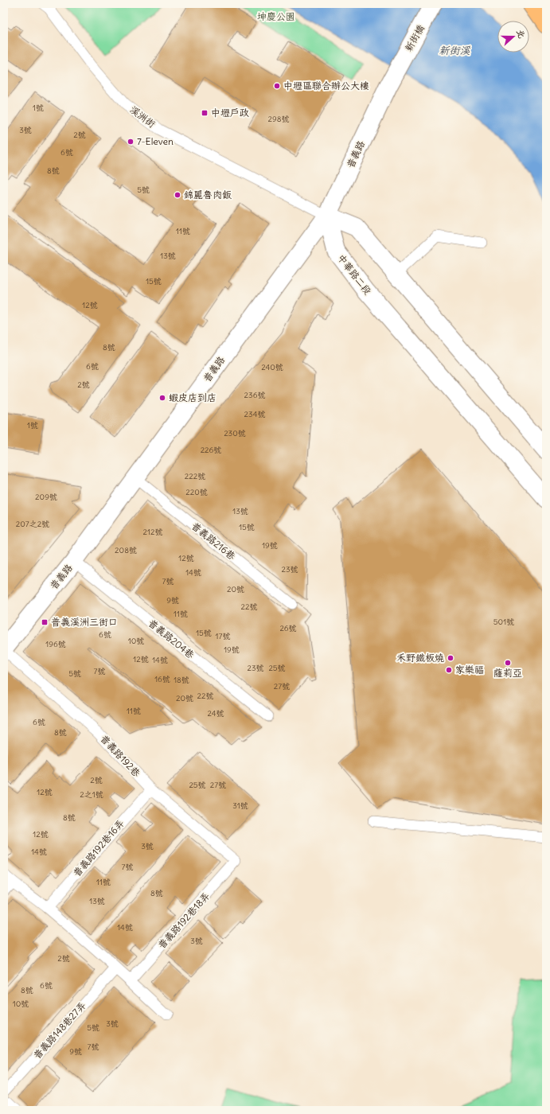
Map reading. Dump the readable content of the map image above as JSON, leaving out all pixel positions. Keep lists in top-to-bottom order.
{
  "streets": {
    "street": ["新街橋", "普義路", "中華路二段"],
    "lane": [
      "溪洲街",
      "普義路216巷",
      "普義路204巷",
      "普義路192巷",
      "普義路192巷16弄",
      "普義路192巷18弄",
      "普義路148巷27弄"
    ]
  },
  "crossings": [
    ["新街橋", "普義路"],
    ["溪洲街", "普義路"],
    ["溪洲街", "中華路二段"],
    ["普義路", "中華路二段"],
    ["普義路", "普義路216巷"],
    ["普義路", "普義路204巷"],
    ["普義路", "普義路192巷"],
    ["普義路192巷", "普義路192巷16弄"],
    ["普義路192巷", "普義路192巷18弄"]
  ],
  "water": ["新街溪"],
  "parks": ["坤慶公園"],
  "places": {
    "other": [
      "中壢區聯合辦公大樓",
      "7-Eleven",
      "錦麗魯肉飯",
      "蝦皮店到店",
      "禾野鐵板燒",
      "薩莉亞",
      "家樂福"
    ],
    "transit": ["中壢戶政", "普義溪洲三街口"]
  },
  "house_numbers": [
    "1號",
    "298號",
    "3號",
    "2號",
    "6號",
    "8號",
    "5號",
    "11號",
    "13號",
    "15號",
    "12號",
    "8號",
    "6號",
    "240號",
    "2號",
    "236號",
    "234號",
    "1號",
    "230號",
    "226號",
    "222號",
    "220號",
    "209號",
    "13號",
    "207之2號",
    "15號",
    "212號",
    "19號",
    "208號",
    "12號",
    "23號",
    "14號",
    "7號",
    "20號",
    "9號",
    "22號",
    "11號",
    "501號",
    "26號",
    "15號",
    "6號",
    "17號",
    "10號",
    "196號",
    "19號",
    "12號",
    "14號",
    "23號",
    "25號",
    "7號",
    "5號",
    "16號",
    "18號",
    "27號",
    "22號",
    "20號",
    "11號",
    "24號",
    "6號",
    "8號",
    "2號",
    "25號",
    "27號",
    "12號",
    "2之1號",
    "31號",
    "8號",
    "12號",
    "3號",
    "14號",
    "7號",
    "11號",
    "8號",
    "13號",
    "14號",
    "3號",
    "2號",
    "6號",
    "8號",
    "10號",
    "3號",
    "5號",
    "7號",
    "9號"
  ],
  "north": "right"
}
